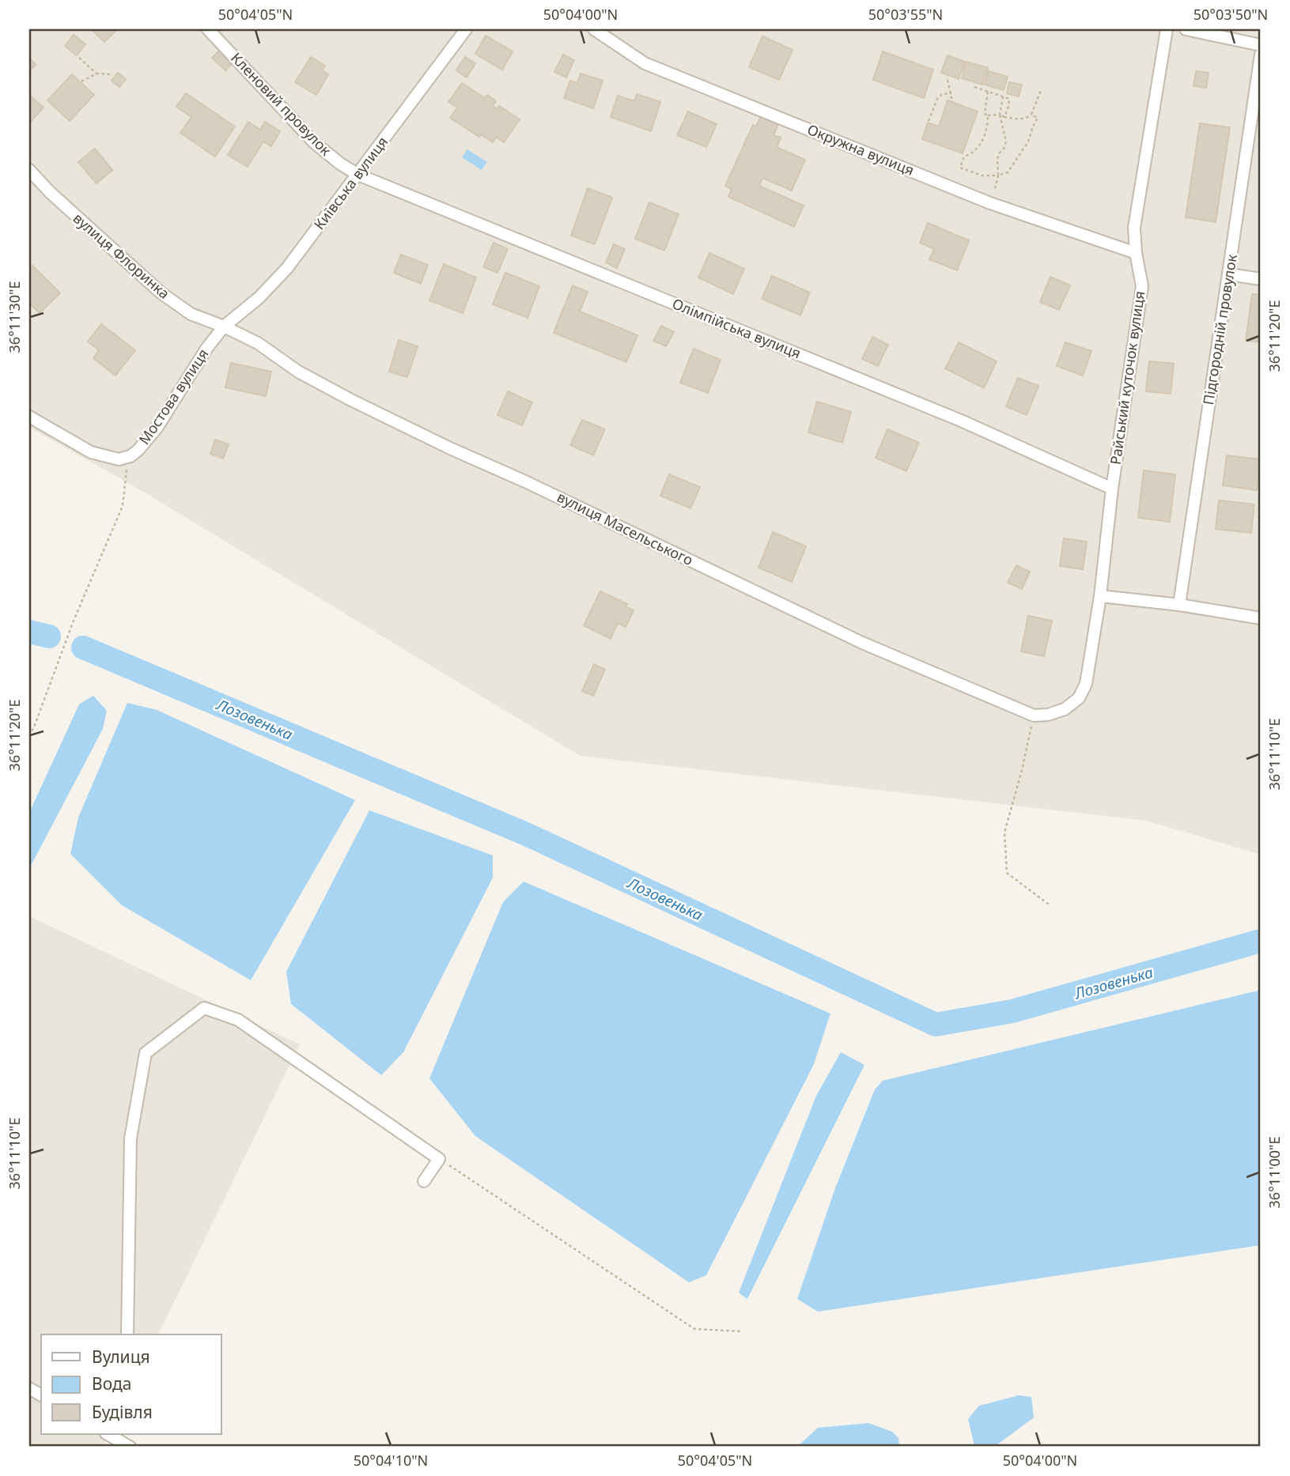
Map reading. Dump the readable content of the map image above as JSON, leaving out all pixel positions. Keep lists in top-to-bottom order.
{
  "streets": {
    "street": [
      "Кленовий провулок",
      "Окружна вулиця",
      "Київська вулиця",
      "вулиця Флоринка",
      "Олімпійська вулиця",
      "Підгородній провулок",
      "Райський куточок вулиця",
      "Мостова вулиця",
      "вулиця Масельського"
    ]
  },
  "crossings": [
    ["Кленовий провулок", "Київська вулиця"],
    ["Кленовий провулок", "Олімпійська вулиця"],
    ["Окружна вулиця", "Райський куточок вулиця"],
    ["Київська вулиця", "вулиця Флоринка"],
    ["Київська вулиця", "Олімпійська вулиця"],
    ["Київська вулиця", "Мостова вулиця"],
    ["Київська вулиця", "вулиця Масельського"],
    ["вулиця Флоринка", "Мостова вулиця"],
    ["вулиця Флоринка", "вулиця Масельського"],
    ["Олімпійська вулиця", "Райський куточок вулиця"],
    ["Райський куточок вулиця", "вулиця Масельського"],
    ["Мостова вулиця", "вулиця Масельського"]
  ],
  "water": ["Лозовенька"],
  "legend": ["Вулиця", "Вода", "Будівля"],
  "coordinates": [
    "50°04'05\"N",
    "50°04'00\"N",
    "50°03'55\"N",
    "50°03'50\"N",
    "36°11'30\"E",
    "36°11'20\"E",
    "36°11'10\"E",
    "36°11'00\"E",
    "50°04'10\"N"
  ]
}
